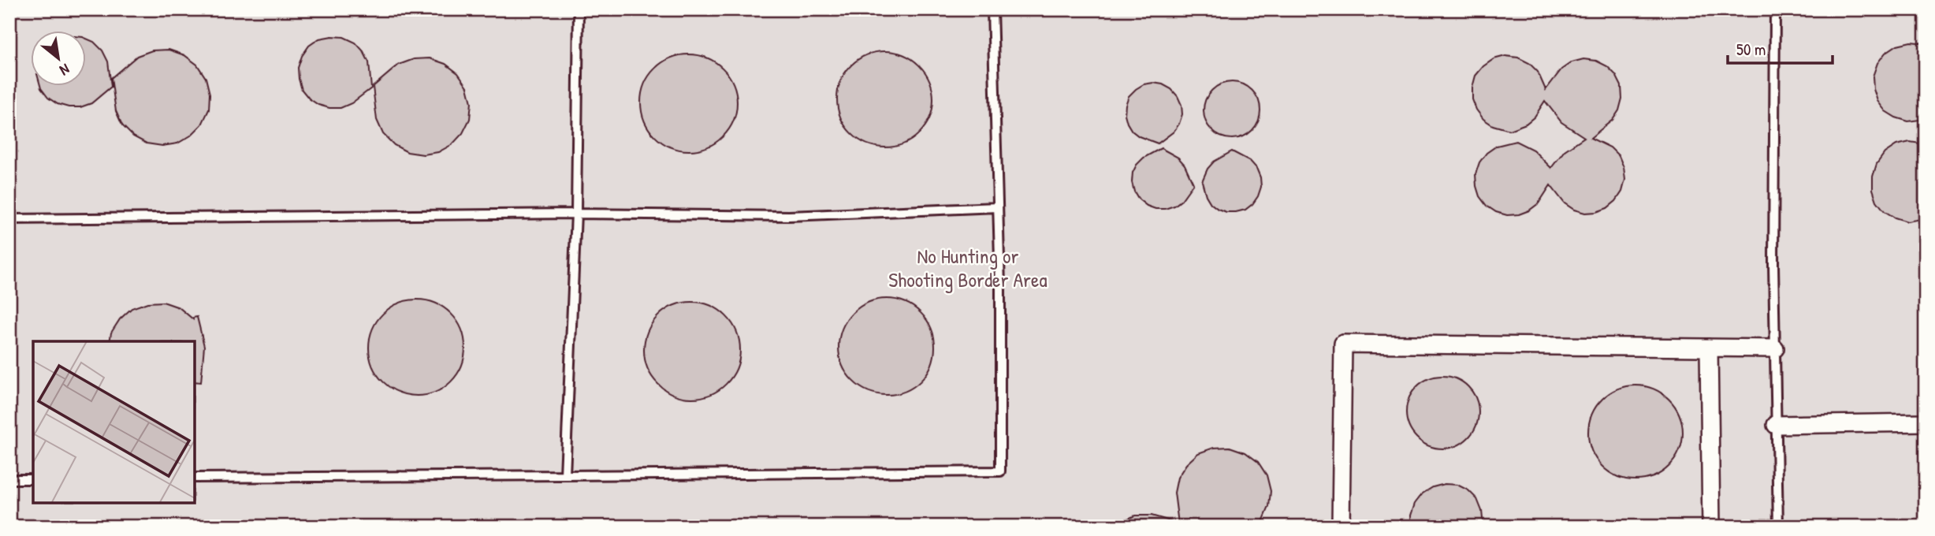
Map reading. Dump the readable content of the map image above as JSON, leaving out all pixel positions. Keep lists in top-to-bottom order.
{
  "parks": ["No Hunting or Shooting Border Area"],
  "scale_bar": "50 m",
  "north": "bottom right"
}
